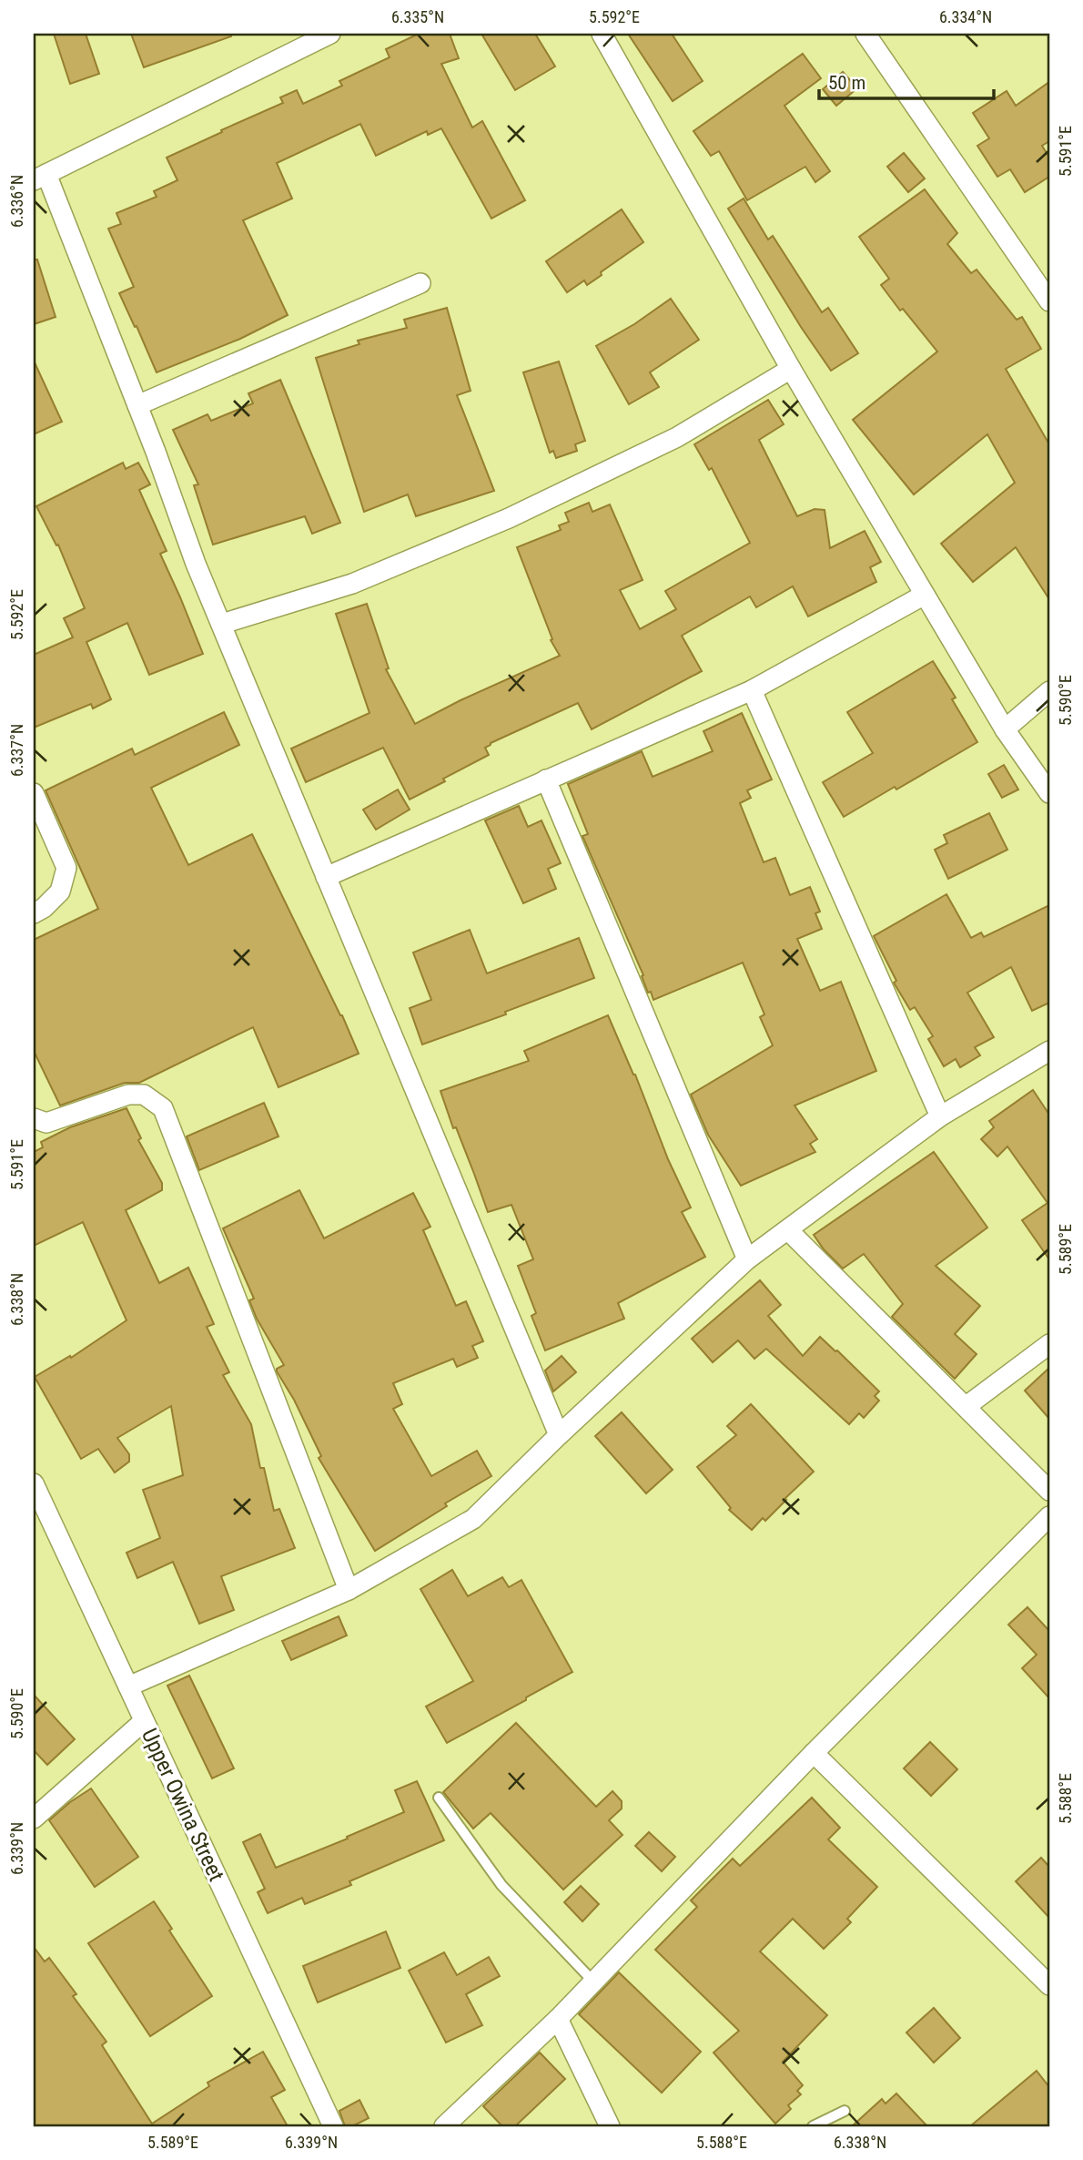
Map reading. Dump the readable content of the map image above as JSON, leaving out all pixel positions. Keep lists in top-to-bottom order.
{
  "streets": {
    "street": ["Upper Owina Street"]
  },
  "scale_bar": "50 m",
  "coordinates": [
    "6.335°N",
    "5.592°E",
    "6.334°N",
    "5.591°E",
    "6.336°N",
    "5.590°E",
    "6.337°N",
    "5.589°E",
    "6.338°N",
    "5.588°E",
    "6.339°N"
  ]
}
